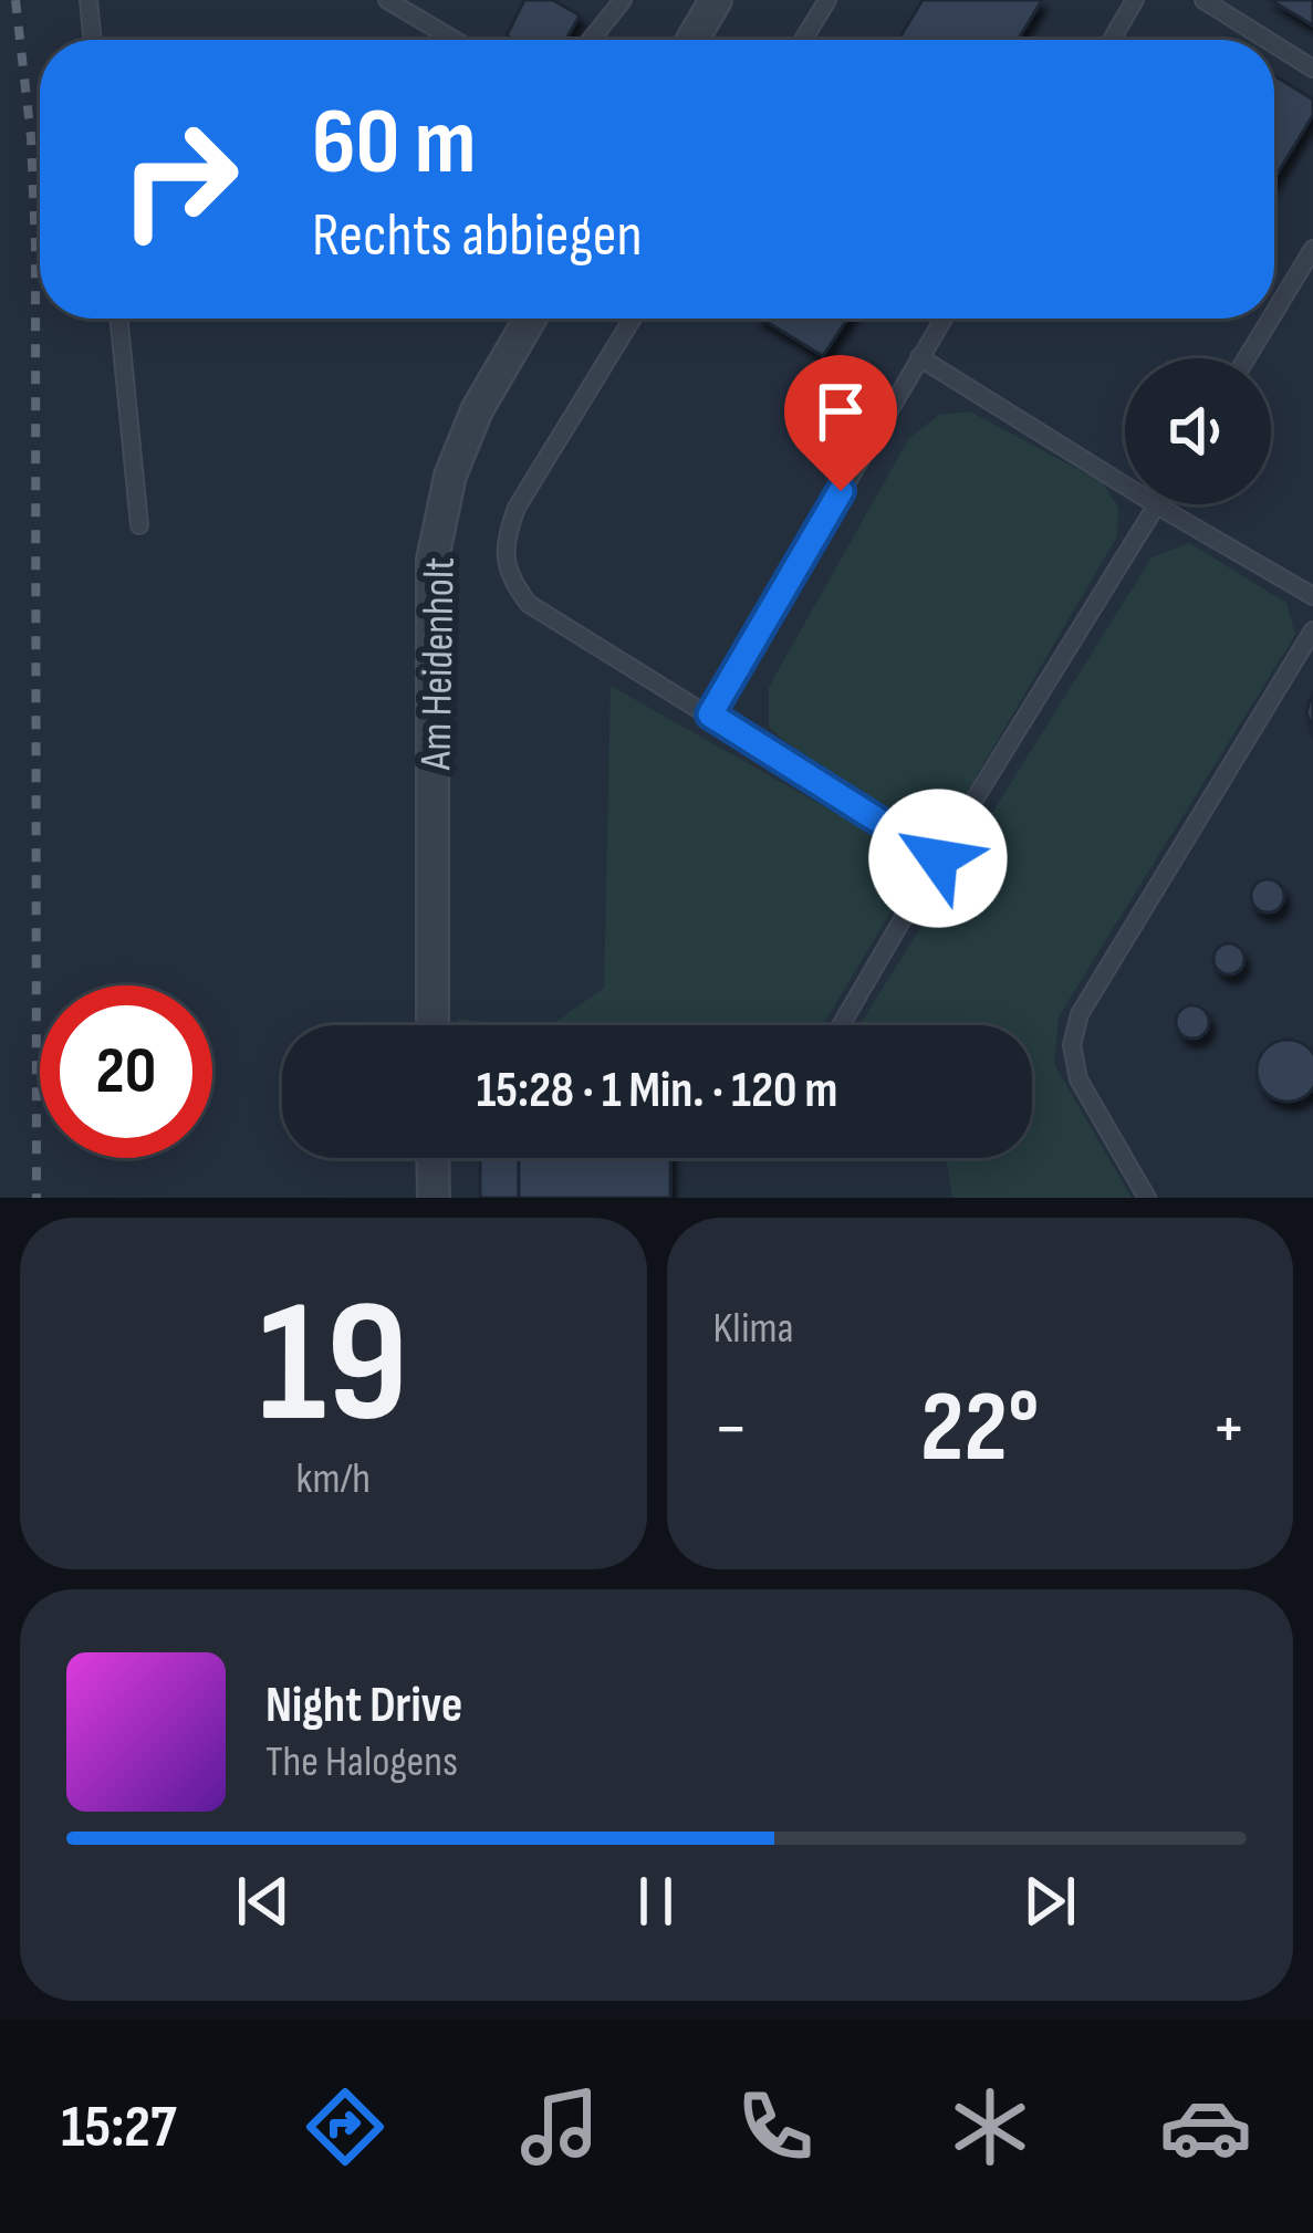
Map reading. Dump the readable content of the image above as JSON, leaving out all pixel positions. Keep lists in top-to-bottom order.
{
  "streets": {
    "street": ["Am Heidenholt"]
  },
  "page": {
    "turn": ["60 m", "Rechts abbiegen"],
    "limit": "20",
    "trip": "15:28 · 1 Min. · 120 m",
    "tile": [
      ["19", "km/h"],
      "Klima"
    ],
    "heat": ["−", "22°", "+"],
    "song": ["Night Drive", "The Halogens"],
    "tabs": "15:27"
  }
}
